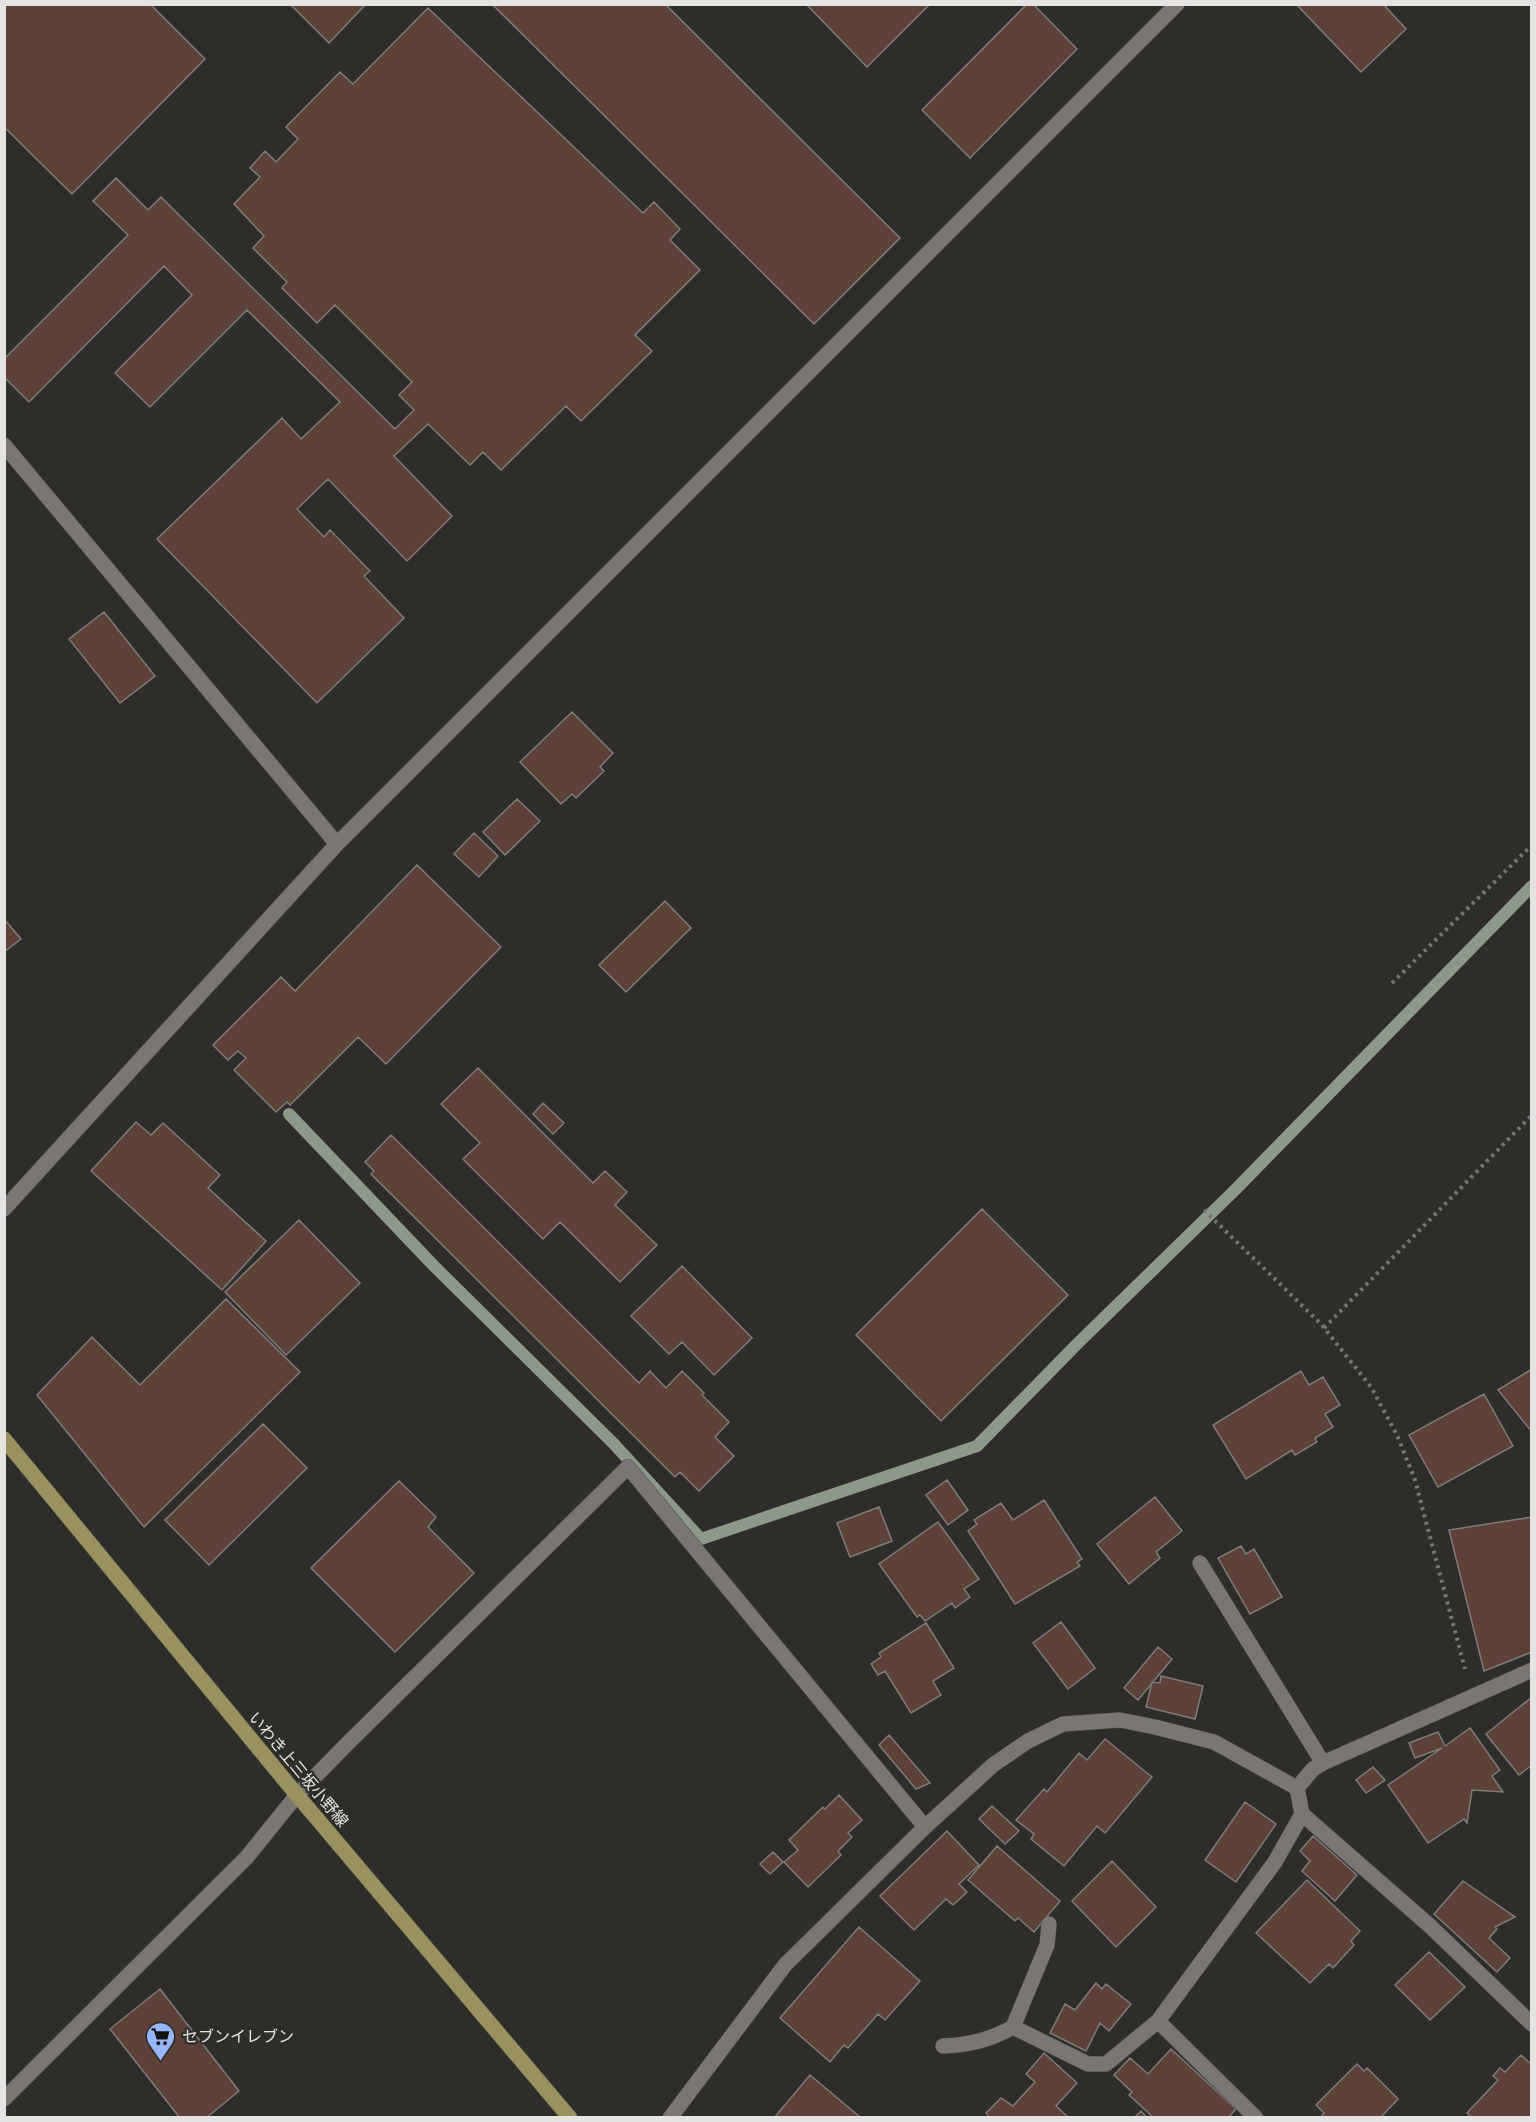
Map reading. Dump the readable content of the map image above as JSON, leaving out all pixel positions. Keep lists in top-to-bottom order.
{
  "streets": {
    "main road": ["いわき上三坂小野線"]
  },
  "places": {
    "supermarket": ["セブンイレブン"]
  }
}
